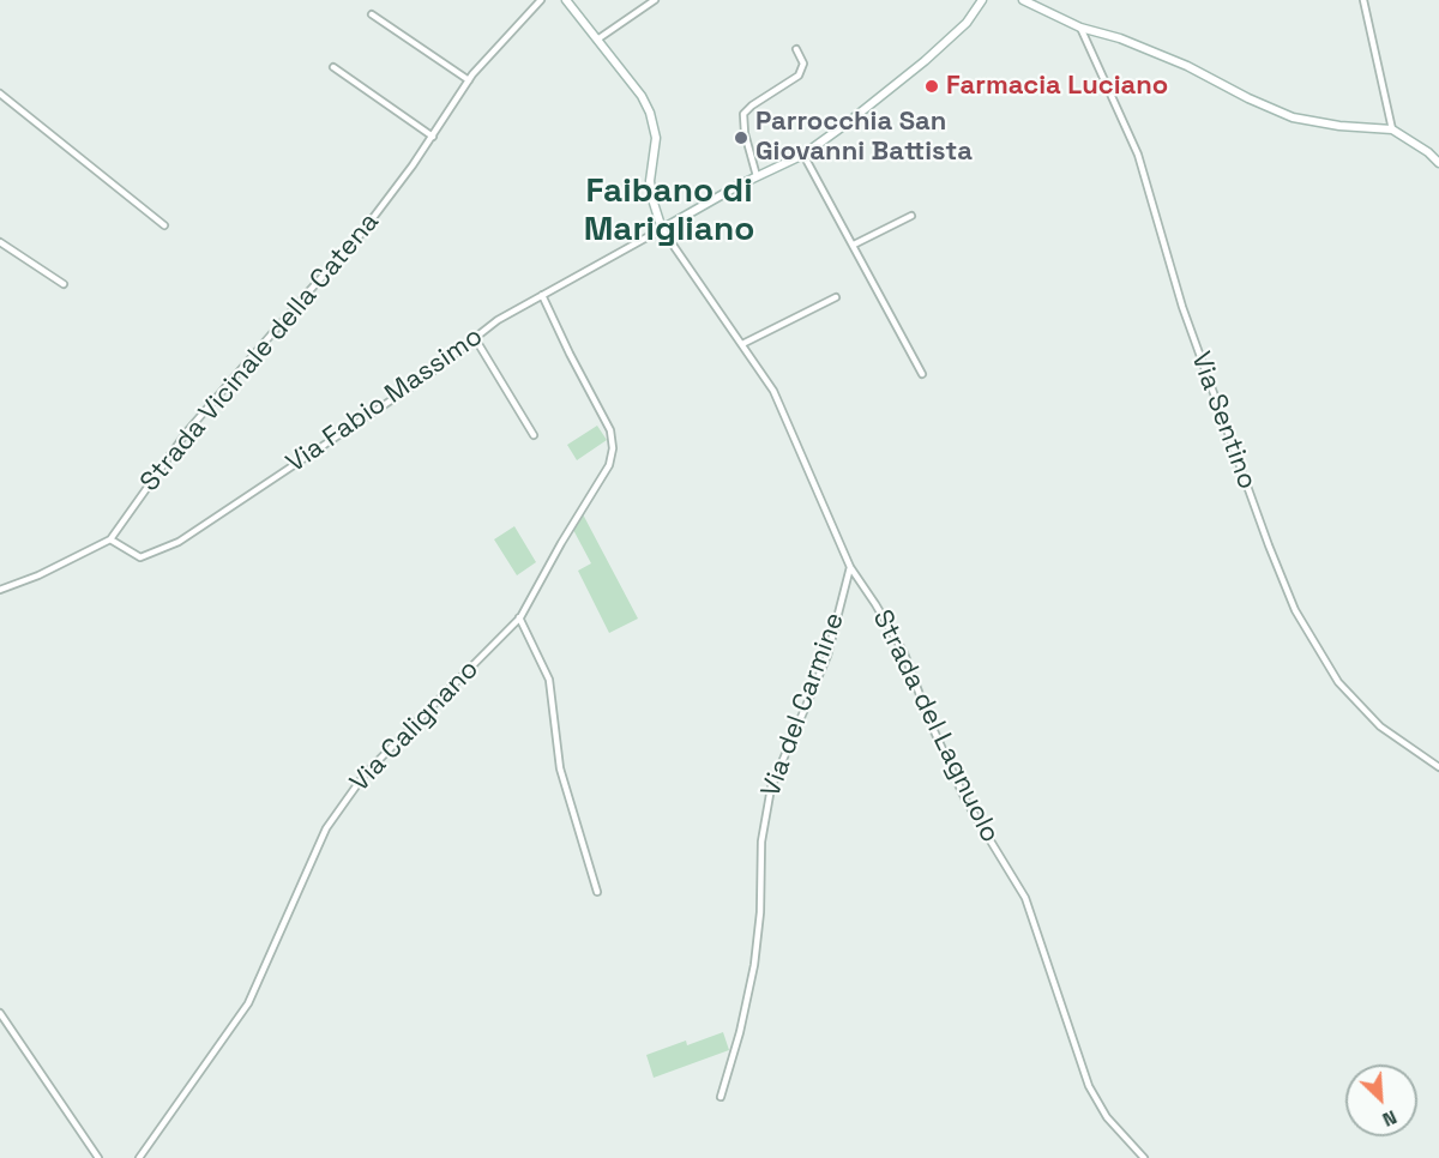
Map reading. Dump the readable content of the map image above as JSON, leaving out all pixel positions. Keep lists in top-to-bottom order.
{
  "streets": {
    "street": [
      "Strada Vicinale della Catena",
      "Via Fabio Massimo",
      "Via Sentino",
      "Via del Carmine",
      "Via Calignano",
      "Strada del Lagnuolo"
    ]
  },
  "crossings": [
    ["Strada Vicinale della Catena", "Via Fabio Massimo"],
    ["Via Fabio Massimo", "Via Calignano"],
    ["Via del Carmine", "Strada del Lagnuolo"]
  ],
  "districts": ["Faibano di Marigliano"],
  "places": ["Farmacia Luciano", "Parrocchia San Giovanni Battista"],
  "north": "bottom right"
}
